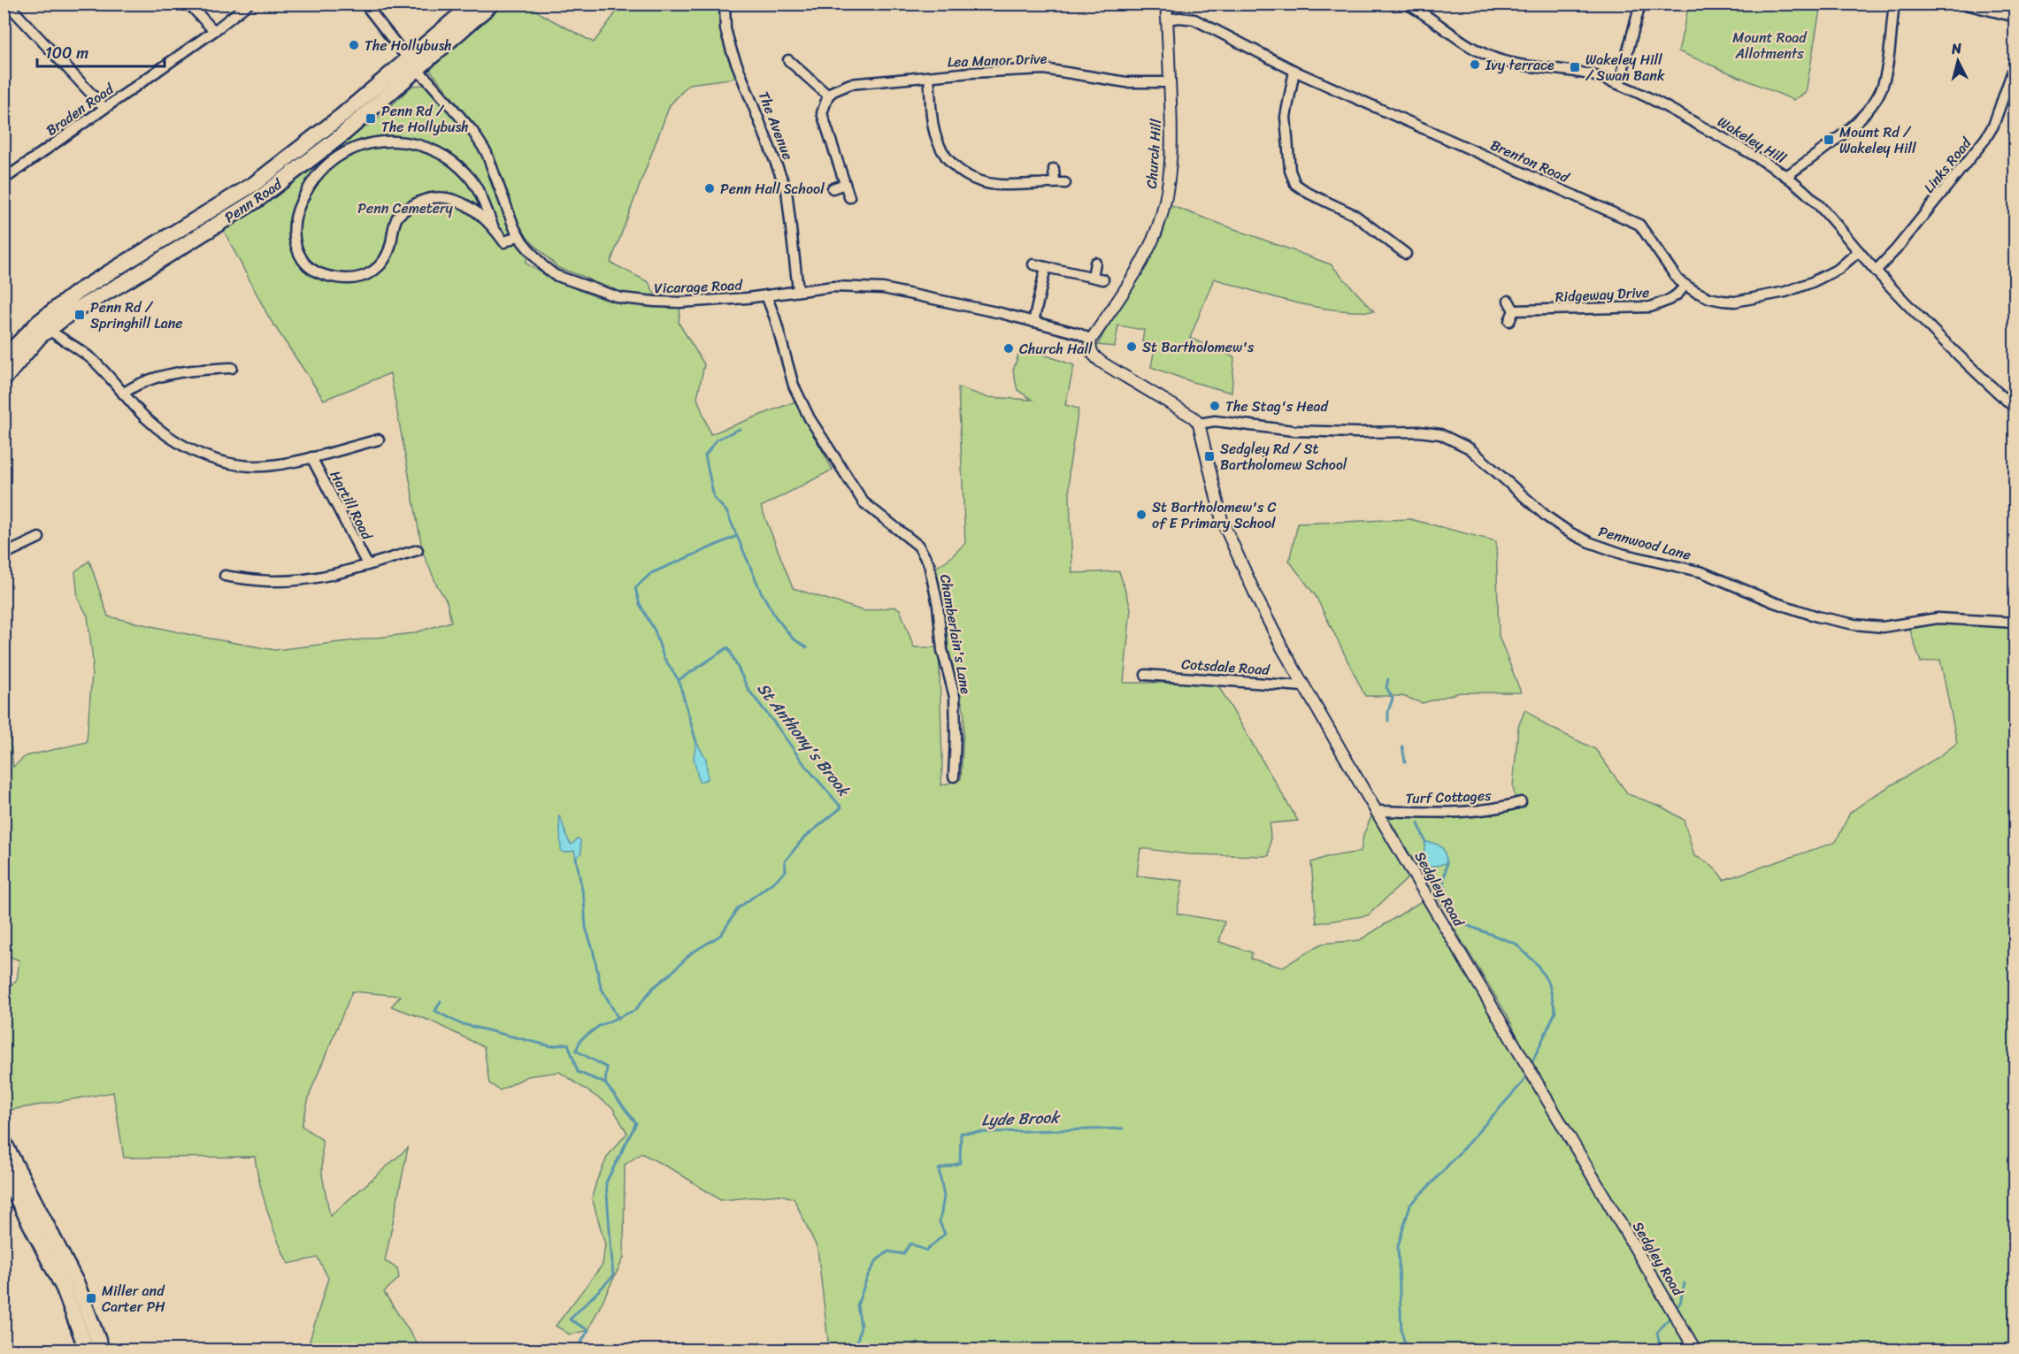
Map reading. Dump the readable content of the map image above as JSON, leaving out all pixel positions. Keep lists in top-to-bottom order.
{
  "streets": {
    "highway": ["Penn Road"],
    "street": [
      "Lea Manor Drive",
      "Braden Road",
      "The Avenue",
      "Wakeley Hill",
      "Church Hill",
      "Brenton Road",
      "Links Road",
      "Vicarage Road",
      "Ridgeway Drive",
      "Hartill Road",
      "Pennwood Lane",
      "Chamberlain's Lane",
      "Cotsdale Road",
      "Turf Cottages",
      "Sedgley Road"
    ]
  },
  "crossings": [
    ["Lea Manor Drive", "Church Hill"],
    ["The Avenue", "Vicarage Road"],
    ["Wakeley Hill", "Brenton Road"],
    ["Wakeley Hill", "Links Road"],
    ["Church Hill", "Brenton Road"],
    ["Church Hill", "Vicarage Road"],
    ["Brenton Road", "Ridgeway Drive"],
    ["Penn Road", "Vicarage Road"],
    ["Vicarage Road", "Chamberlain's Lane"],
    ["Pennwood Lane", "Sedgley Road"],
    ["Cotsdale Road", "Sedgley Road"],
    ["Turf Cottages", "Sedgley Road"]
  ],
  "water": ["St Anthony's Brook", "Lyde Brook"],
  "parks": ["Mount Road Allotments", "Penn Cemetery"],
  "places": {
    "other": [
      "The Hollybush",
      "Ivy terrace",
      "Penn Hall School",
      "St Bartholomew's",
      "Church Hall",
      "The Stag's Head",
      "St Bartholomew's C of E Primary School"
    ],
    "transit": [
      "Wakeley Hill / Swan Bank",
      "Penn Rd / The Hollybush",
      "Mount Rd / Wakeley Hill",
      "Penn Rd / Springhill Lane",
      "Sedgley Rd / St Bartholomew School",
      "Miller and Carter PH"
    ]
  },
  "scale_bar": "100 m",
  "north": "top"
}
